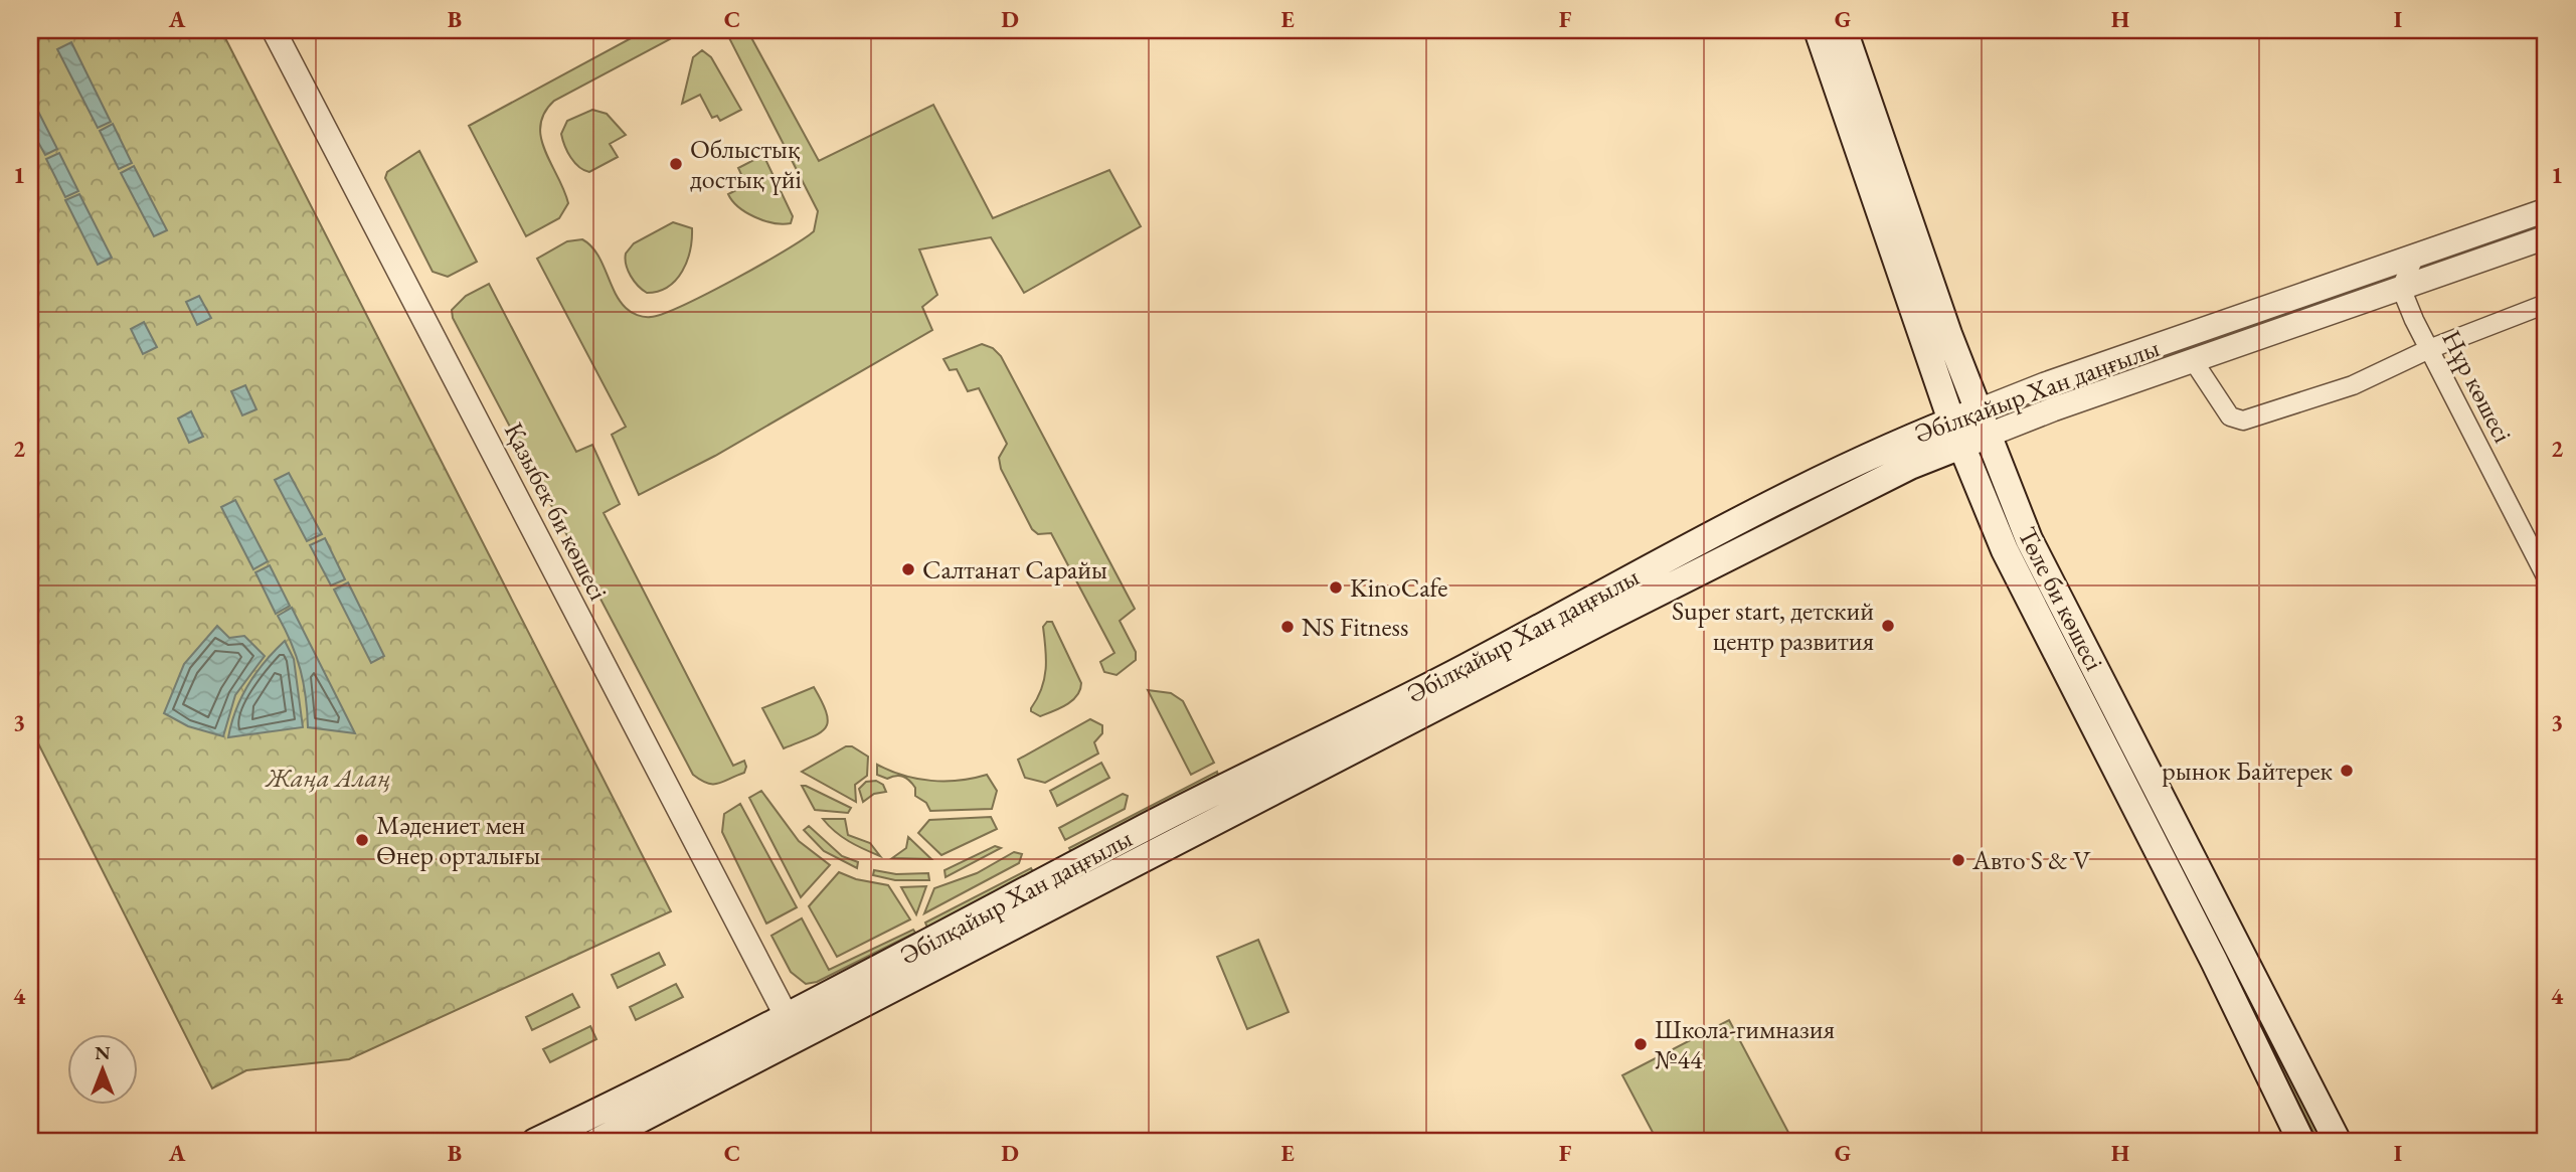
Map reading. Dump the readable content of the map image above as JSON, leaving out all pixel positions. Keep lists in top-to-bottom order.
{
  "streets": {
    "main road": ["Әбілқайыр Хан даңғылы", "Төле би көшесі"],
    "street": ["Нұр көшесі", "Қазыбек би көшесі"]
  },
  "crossings": [
    ["Нұр көшесі", "Әбілқайыр Хан даңғылы"],
    ["Әбілқайыр Хан даңғылы", "Қазыбек би көшесі"],
    ["Әбілқайыр Хан даңғылы", "Төле би көшесі"]
  ],
  "parks": ["Жаңа Алаң"],
  "places": [
    "Облыстық достық үйі",
    "Салтанат Сарайы",
    "KinoCafe",
    "Super start, детский центр развития",
    "NS Fitness",
    "рынок Байтерек",
    "Мәдениет мен Өнер орталығы",
    "Авто S & V",
    "Школа-гимназия №44"
  ],
  "north": "top",
  "grid": {
    "columns": [
      "A",
      "B",
      "C",
      "D",
      "E",
      "F",
      "G",
      "H",
      "I"
    ],
    "rows": [
      "1",
      "2",
      "3",
      "4"
    ]
  }
}
